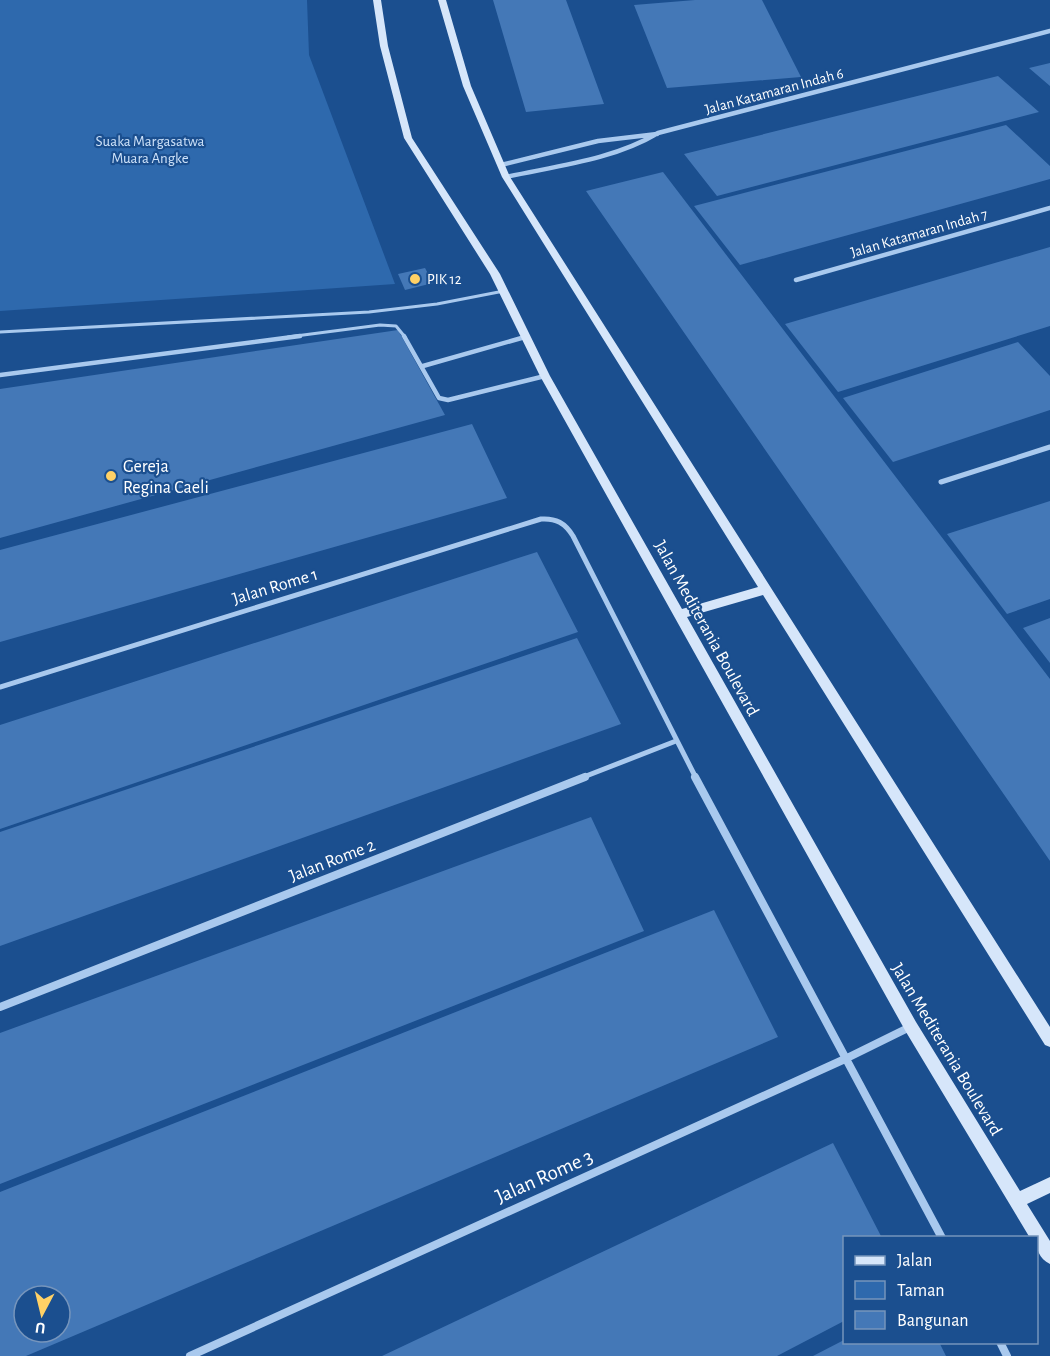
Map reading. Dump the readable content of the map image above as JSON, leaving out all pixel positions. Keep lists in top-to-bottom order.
{
  "streets": {
    "street": [
      "Jalan Katamaran Indah 6",
      "Jalan Katamaran Indah 7",
      "Jalan Rome 1",
      "Jalan Mediterania Boulevard",
      "Jalan Rome 2",
      "Jalan Rome 3"
    ]
  },
  "crossings": [
    ["Jalan Rome 1", "Jalan Rome 2"],
    ["Jalan Mediterania Boulevard", "Jalan Rome 3"]
  ],
  "parks": ["Suaka Margasatwa Muara Angke"],
  "places": ["PIK 12", "Gereja Regina Caeli"],
  "legend": ["Jalan", "Taman", "Bangunan"],
  "north": "bottom"
}
